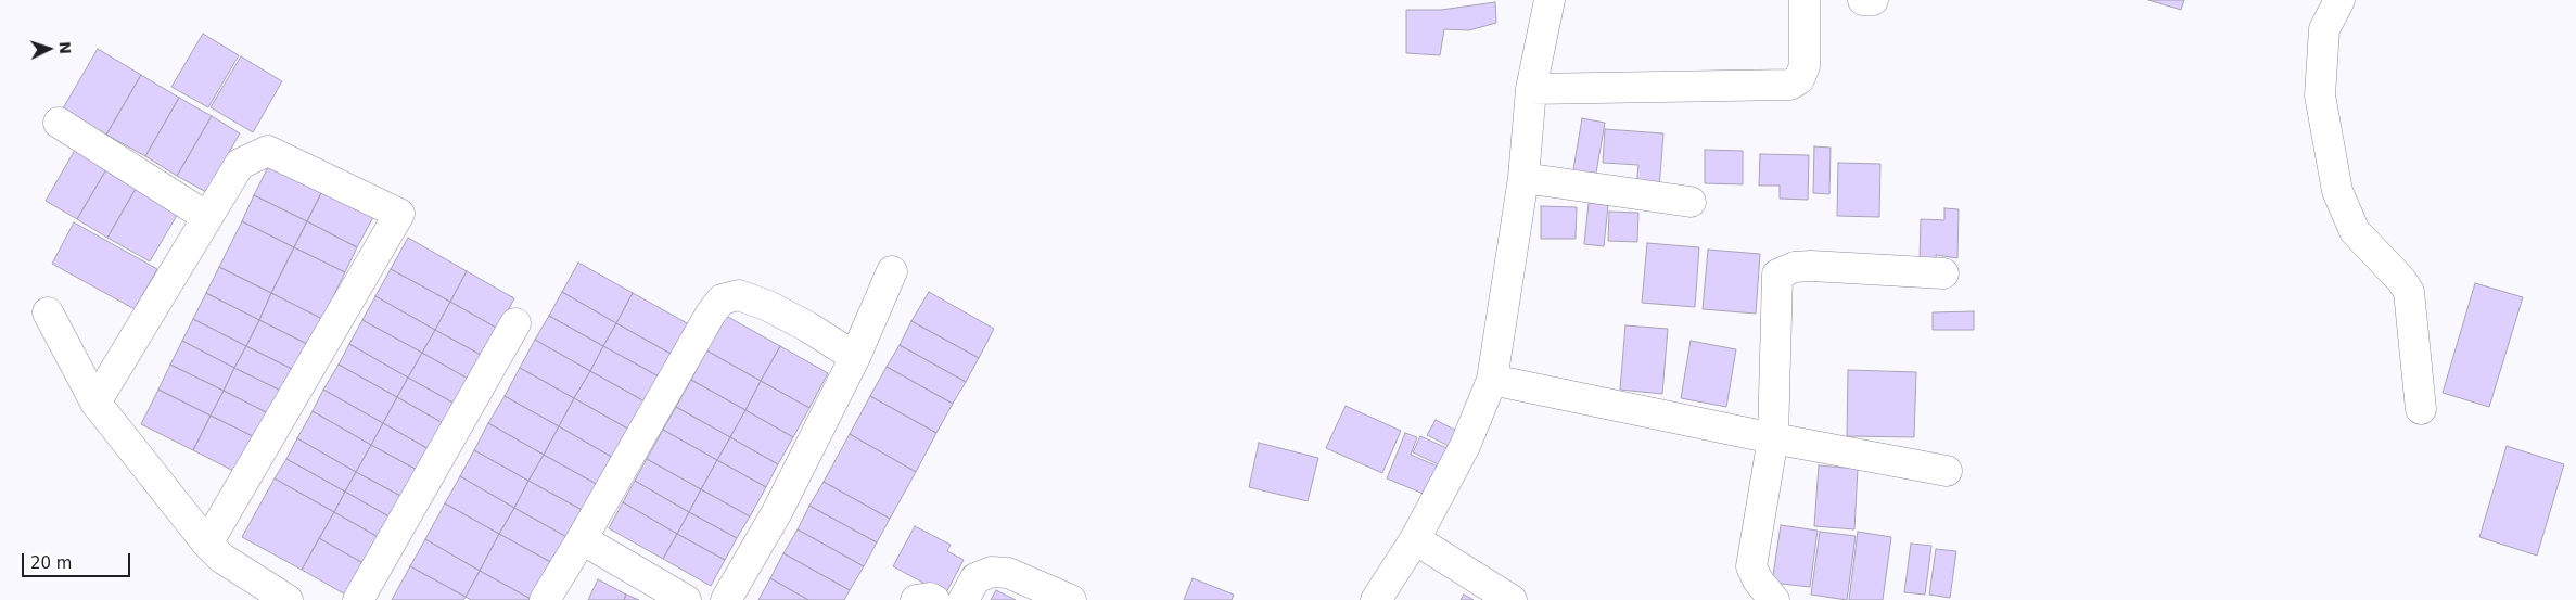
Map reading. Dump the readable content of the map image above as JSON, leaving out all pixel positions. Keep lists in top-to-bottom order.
{
  "scale_bar": "20 m",
  "north": "right"
}
